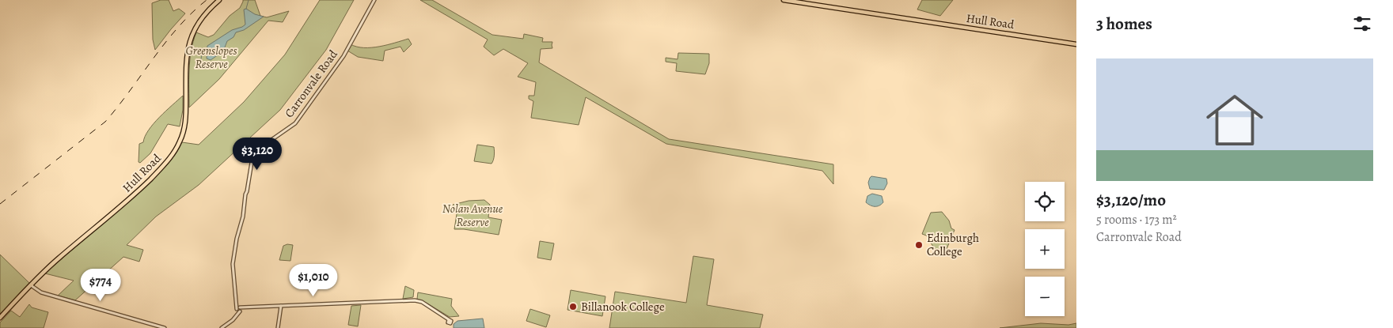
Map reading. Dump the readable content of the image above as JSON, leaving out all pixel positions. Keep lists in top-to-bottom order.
{
  "streets": {
    "main road": ["Hull Road"],
    "street": ["Carronvale Road"]
  },
  "parks": ["Greenslopes Reserve", "Nolan Avenue Reserve"],
  "places": ["Edinburgh College", "Billanook College"],
  "page": {
    "heading": "3 homes",
    "list": [
      {
        "name": "$3,120/mo",
        "note": "5 rooms · 173 m² · Carronvale Road"
      }
    ],
    "price": ["$3,120", "$1,010", "$774"],
    "map_buttons": ["+", "−"]
  }
}
